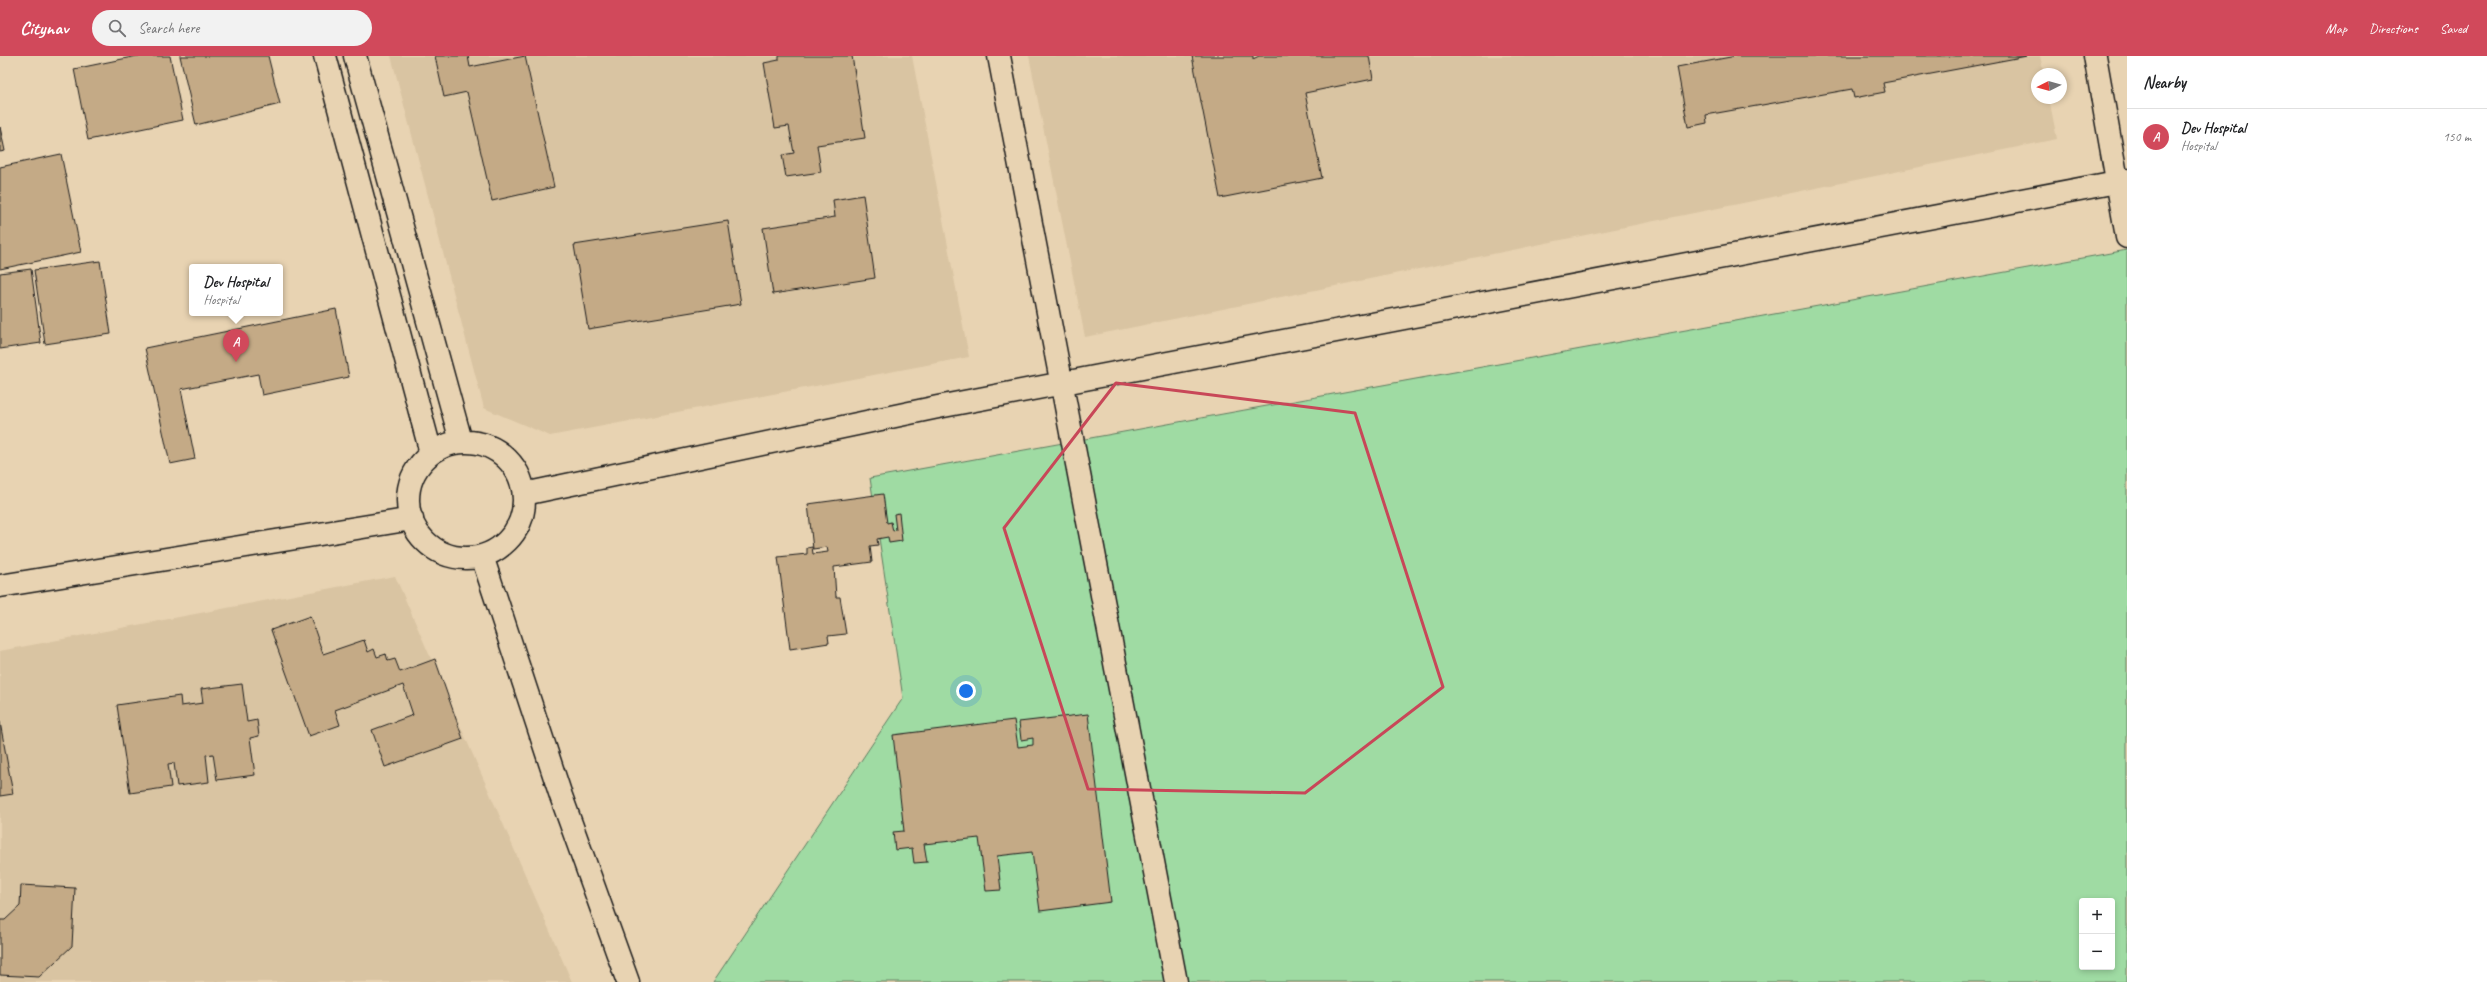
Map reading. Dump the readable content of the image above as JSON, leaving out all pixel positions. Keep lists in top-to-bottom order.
{
  "north": "left",
  "page": {
    "header": "Citynav",
    "search": "Search here",
    "nav": ["Map", "Directions", "Saved"],
    "heading": "Nearby",
    "list": [
      {
        "mark": "A",
        "name": "Dev Hospital",
        "note": "Hospital",
        "value": "150 m"
      }
    ],
    "popup": ["Dev Hospital", "Hospital"],
    "pins": "A",
    "map_buttons": ["+", "−"]
  }
}
